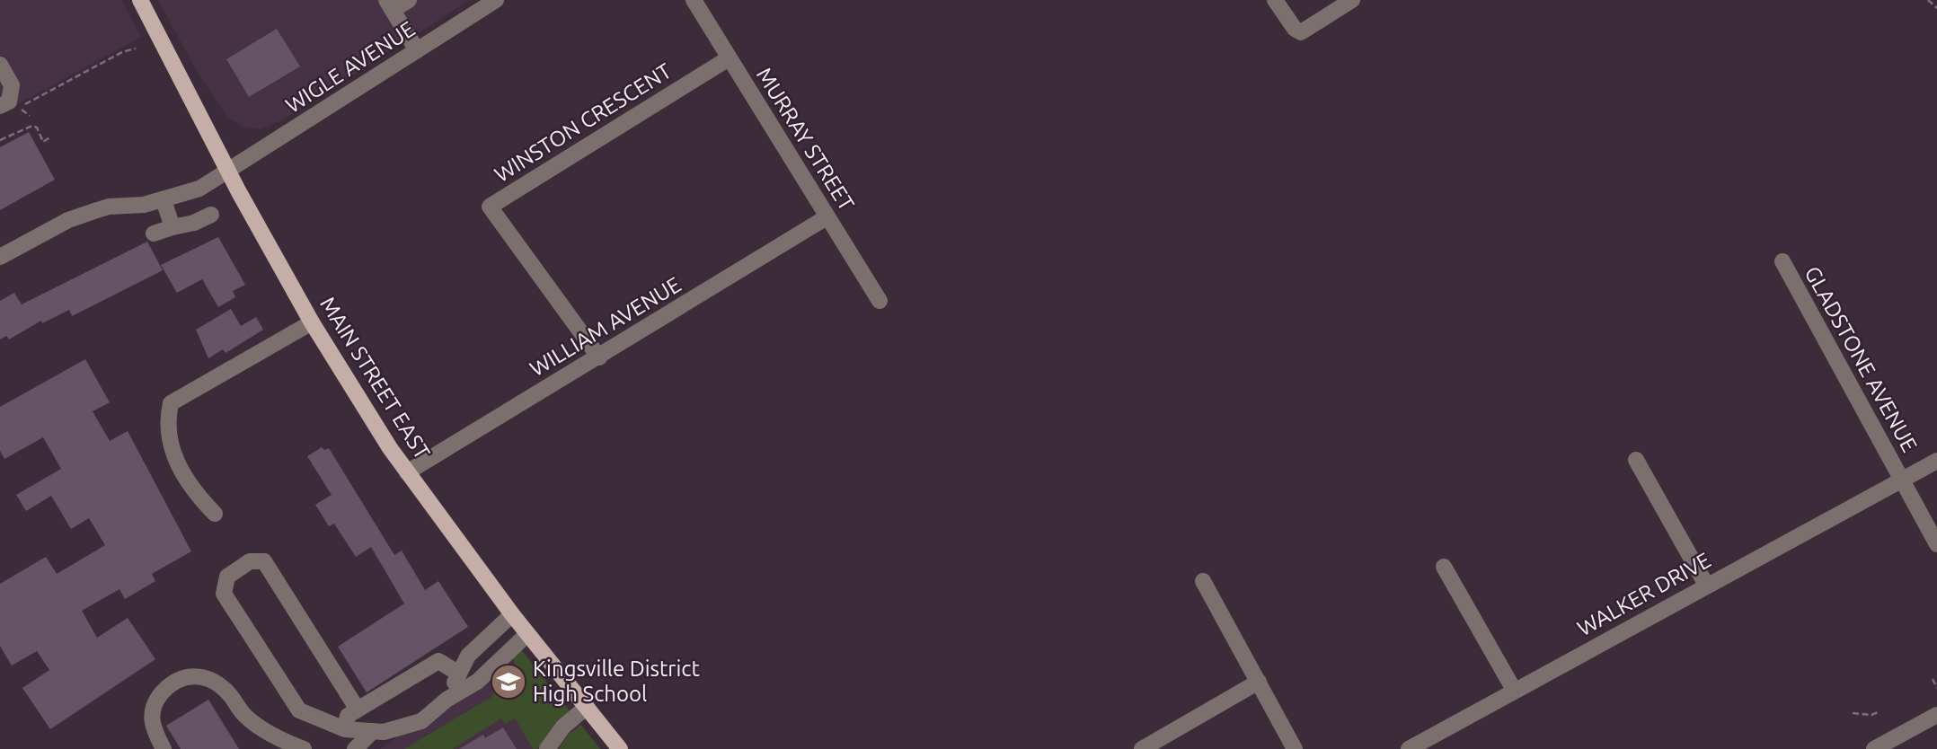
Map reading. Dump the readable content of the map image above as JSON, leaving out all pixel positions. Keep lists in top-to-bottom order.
{
  "streets": {
    "main road": ["MAIN STREET EAST"],
    "street": [
      "WIGLE AVENUE",
      "WINSTON CRESCENT",
      "MURRAY STREET",
      "WILLIAM AVENUE",
      "GLADSTONE AVENUE",
      "WALKER DRIVE"
    ]
  },
  "crossings": [
    ["WIGLE AVENUE", "MAIN STREET EAST"],
    ["WINSTON CRESCENT", "MURRAY STREET"],
    ["WINSTON CRESCENT", "WILLIAM AVENUE"],
    ["MURRAY STREET", "WILLIAM AVENUE"],
    ["WILLIAM AVENUE", "MAIN STREET EAST"],
    ["GLADSTONE AVENUE", "WALKER DRIVE"]
  ],
  "places": {
    "school or university": ["Kingsville District High School"]
  }
}
